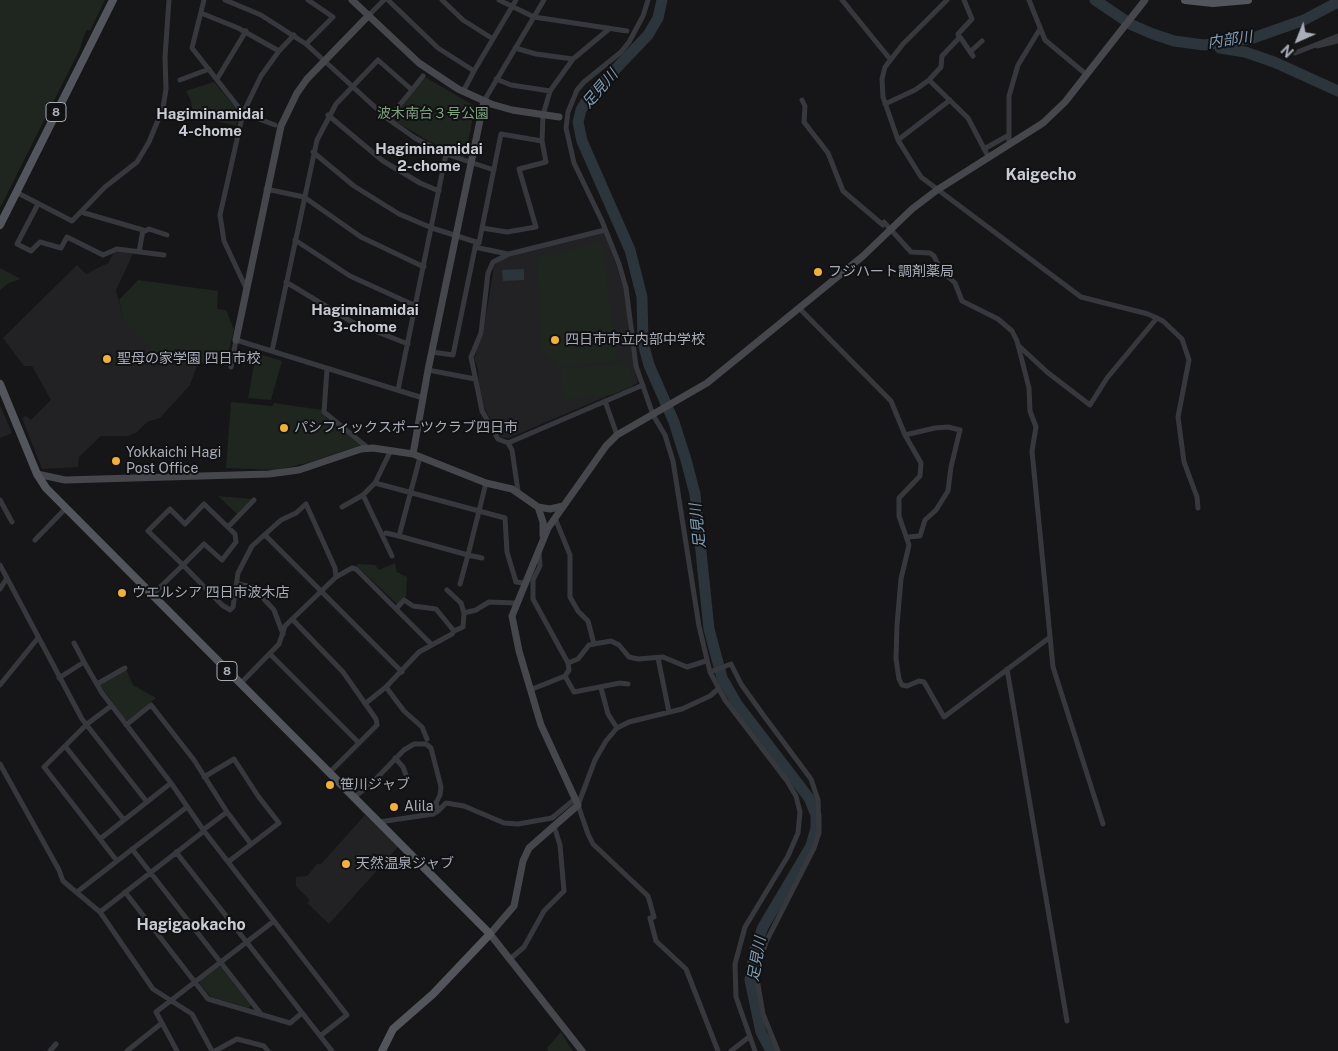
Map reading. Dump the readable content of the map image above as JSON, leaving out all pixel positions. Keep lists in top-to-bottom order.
{
  "streets": {
    "main road": ["8"]
  },
  "districts": [
    "Hagiminamidai 4-chome",
    "Hagiminamidai 2-chome",
    "Kaigecho",
    "Hagiminamidai 3-chome",
    "Hagigaokacho"
  ],
  "water": ["内部川", "足見川"],
  "parks": ["波木南台３号公園"],
  "places": [
    "フジハート調剤薬局",
    "四日市市立内部中学校",
    "聖母の家学園 四日市校",
    "パシフィックスポーツクラブ四日市",
    "Yokkaichi Hagi Post Office",
    "ウエルシア 四日市波木店",
    "笹川ジャブ",
    "Alila",
    "天然温泉ジャブ"
  ],
  "north": "bottom left"
}
